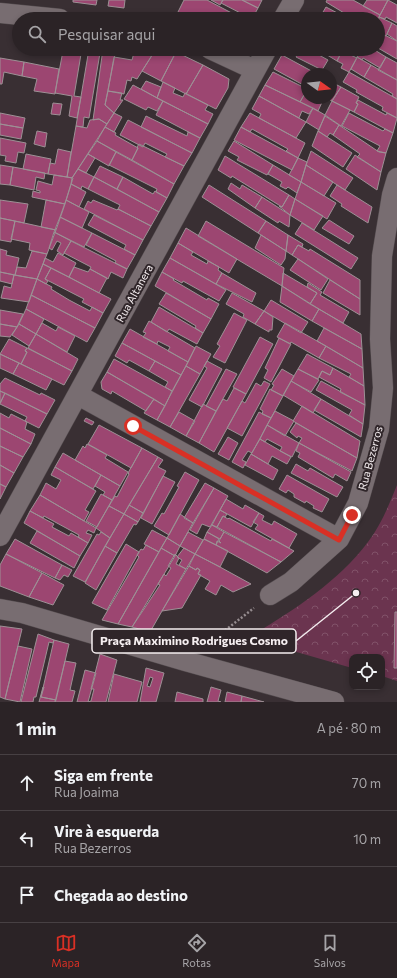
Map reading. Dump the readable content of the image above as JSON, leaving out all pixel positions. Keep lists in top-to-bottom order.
{
  "streets": {
    "street": ["Rua Altanera", "Rua Bezerros"]
  },
  "places": ["Praça Maximino Rodrigues Cosmo"],
  "north": "right",
  "page": {
    "search": "Pesquisar aqui",
    "heading": ["1 min", "A pé · 80 m"],
    "list": [
      ["Siga em frente", "Rua Joaima", "70 m"],
      ["Vire à esquerda", "Rua Bezerros", "10 m"],
      "Chegada ao destino"
    ],
    "nav": ["Mapa", "Rotas", "Salvos"]
  }
}
